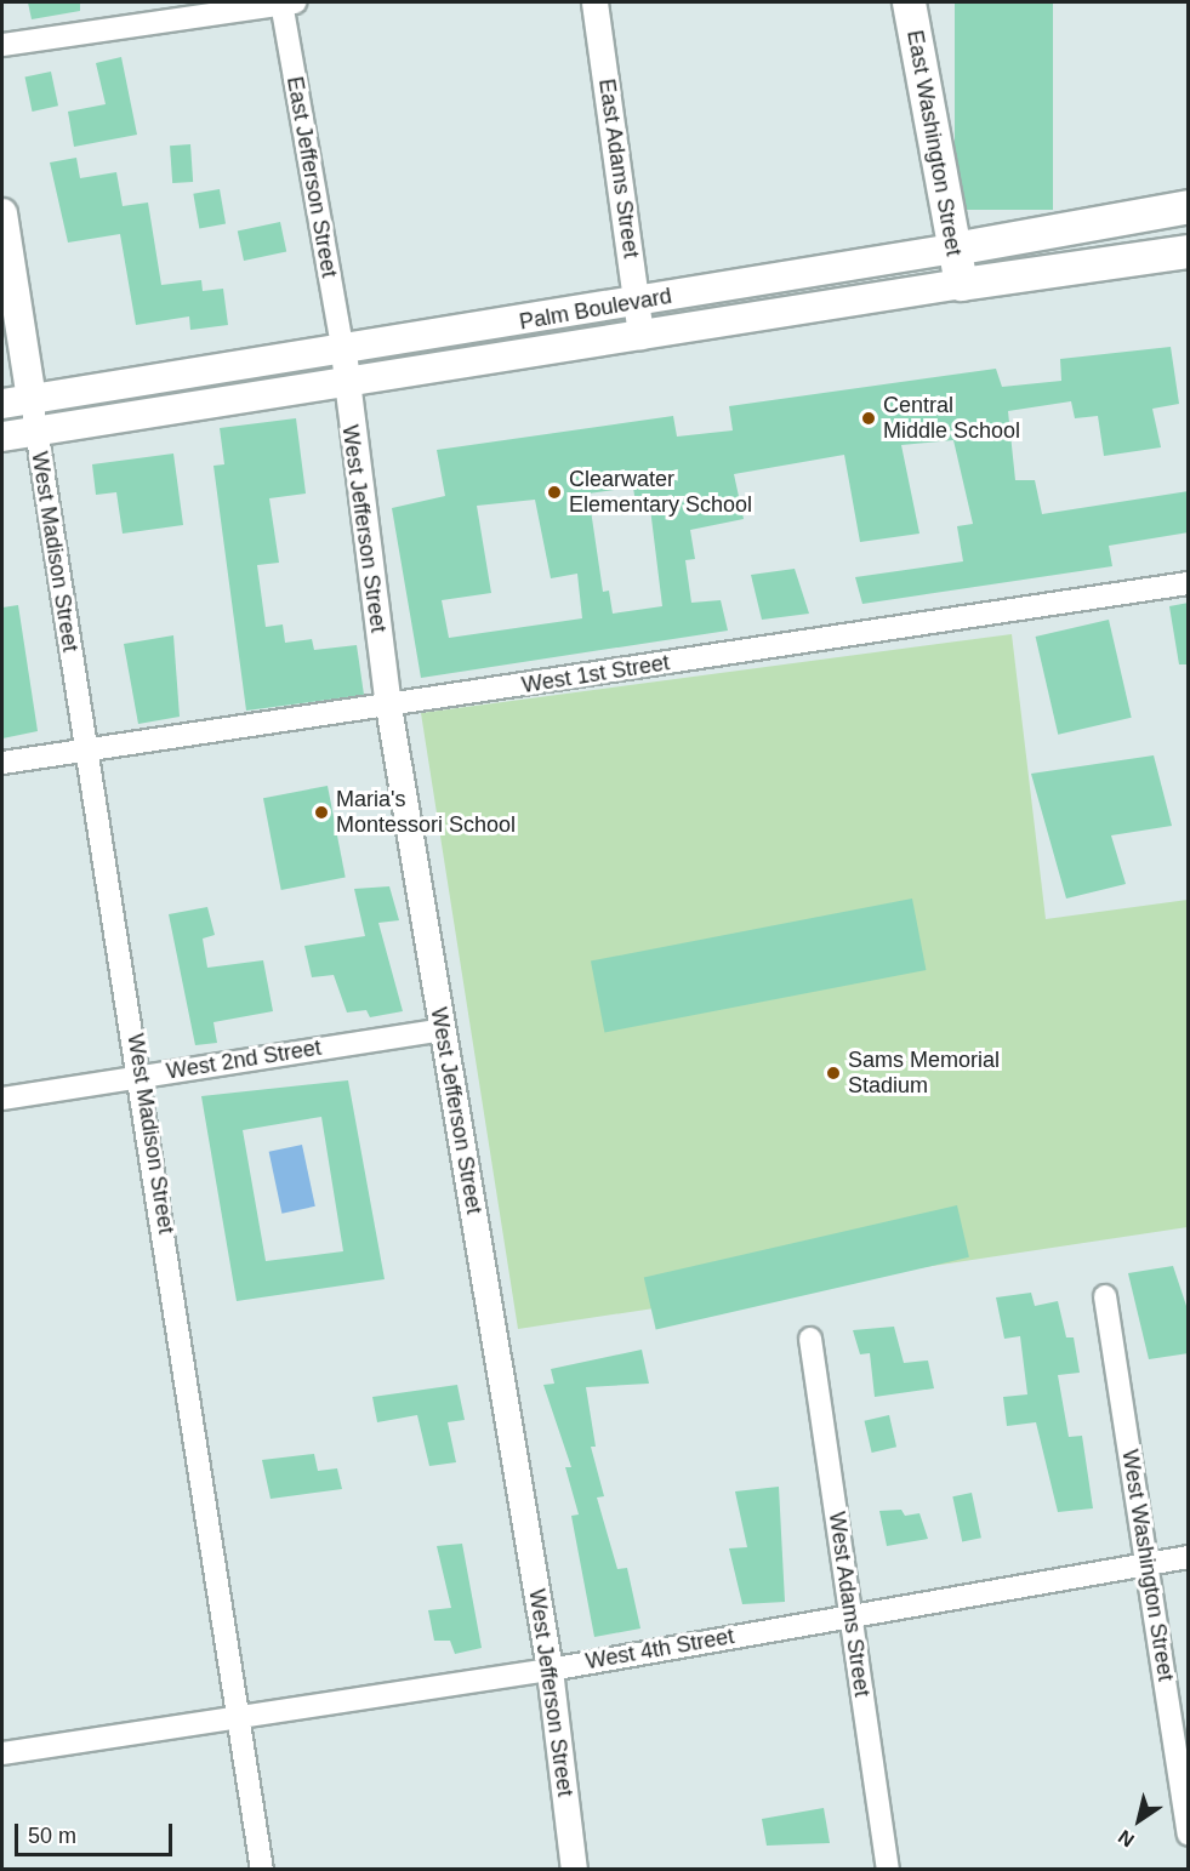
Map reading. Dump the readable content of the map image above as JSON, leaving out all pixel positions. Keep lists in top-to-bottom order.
{
  "streets": {
    "main road": ["East Washington Street", "Palm Boulevard"],
    "street": [
      "East Adams Street",
      "East Jefferson Street",
      "West Jefferson Street",
      "West Madison Street",
      "West 1st Street",
      "West 2nd Street",
      "West Washington Street",
      "West Adams Street",
      "West 4th Street"
    ]
  },
  "crossings": [
    ["East Washington Street", "Palm Boulevard"],
    ["East Adams Street", "Palm Boulevard"],
    ["East Jefferson Street", "Palm Boulevard"],
    ["East Jefferson Street", "West Jefferson Street"],
    ["Palm Boulevard", "West Jefferson Street"],
    ["Palm Boulevard", "West Madison Street"],
    ["West Jefferson Street", "West 1st Street"],
    ["West Jefferson Street", "West 2nd Street"],
    ["West Jefferson Street", "West 4th Street"],
    ["West Madison Street", "West 1st Street"],
    ["West Madison Street", "West 2nd Street"],
    ["West Madison Street", "West 4th Street"],
    ["West Washington Street", "West 4th Street"],
    ["West Adams Street", "West 4th Street"]
  ],
  "places": [
    "Central Middle School",
    "Clearwater Elementary School",
    "Maria's Montessori School",
    "Sams Memorial Stadium"
  ],
  "scale_bar": "50 m",
  "north": "bottom left"
}
